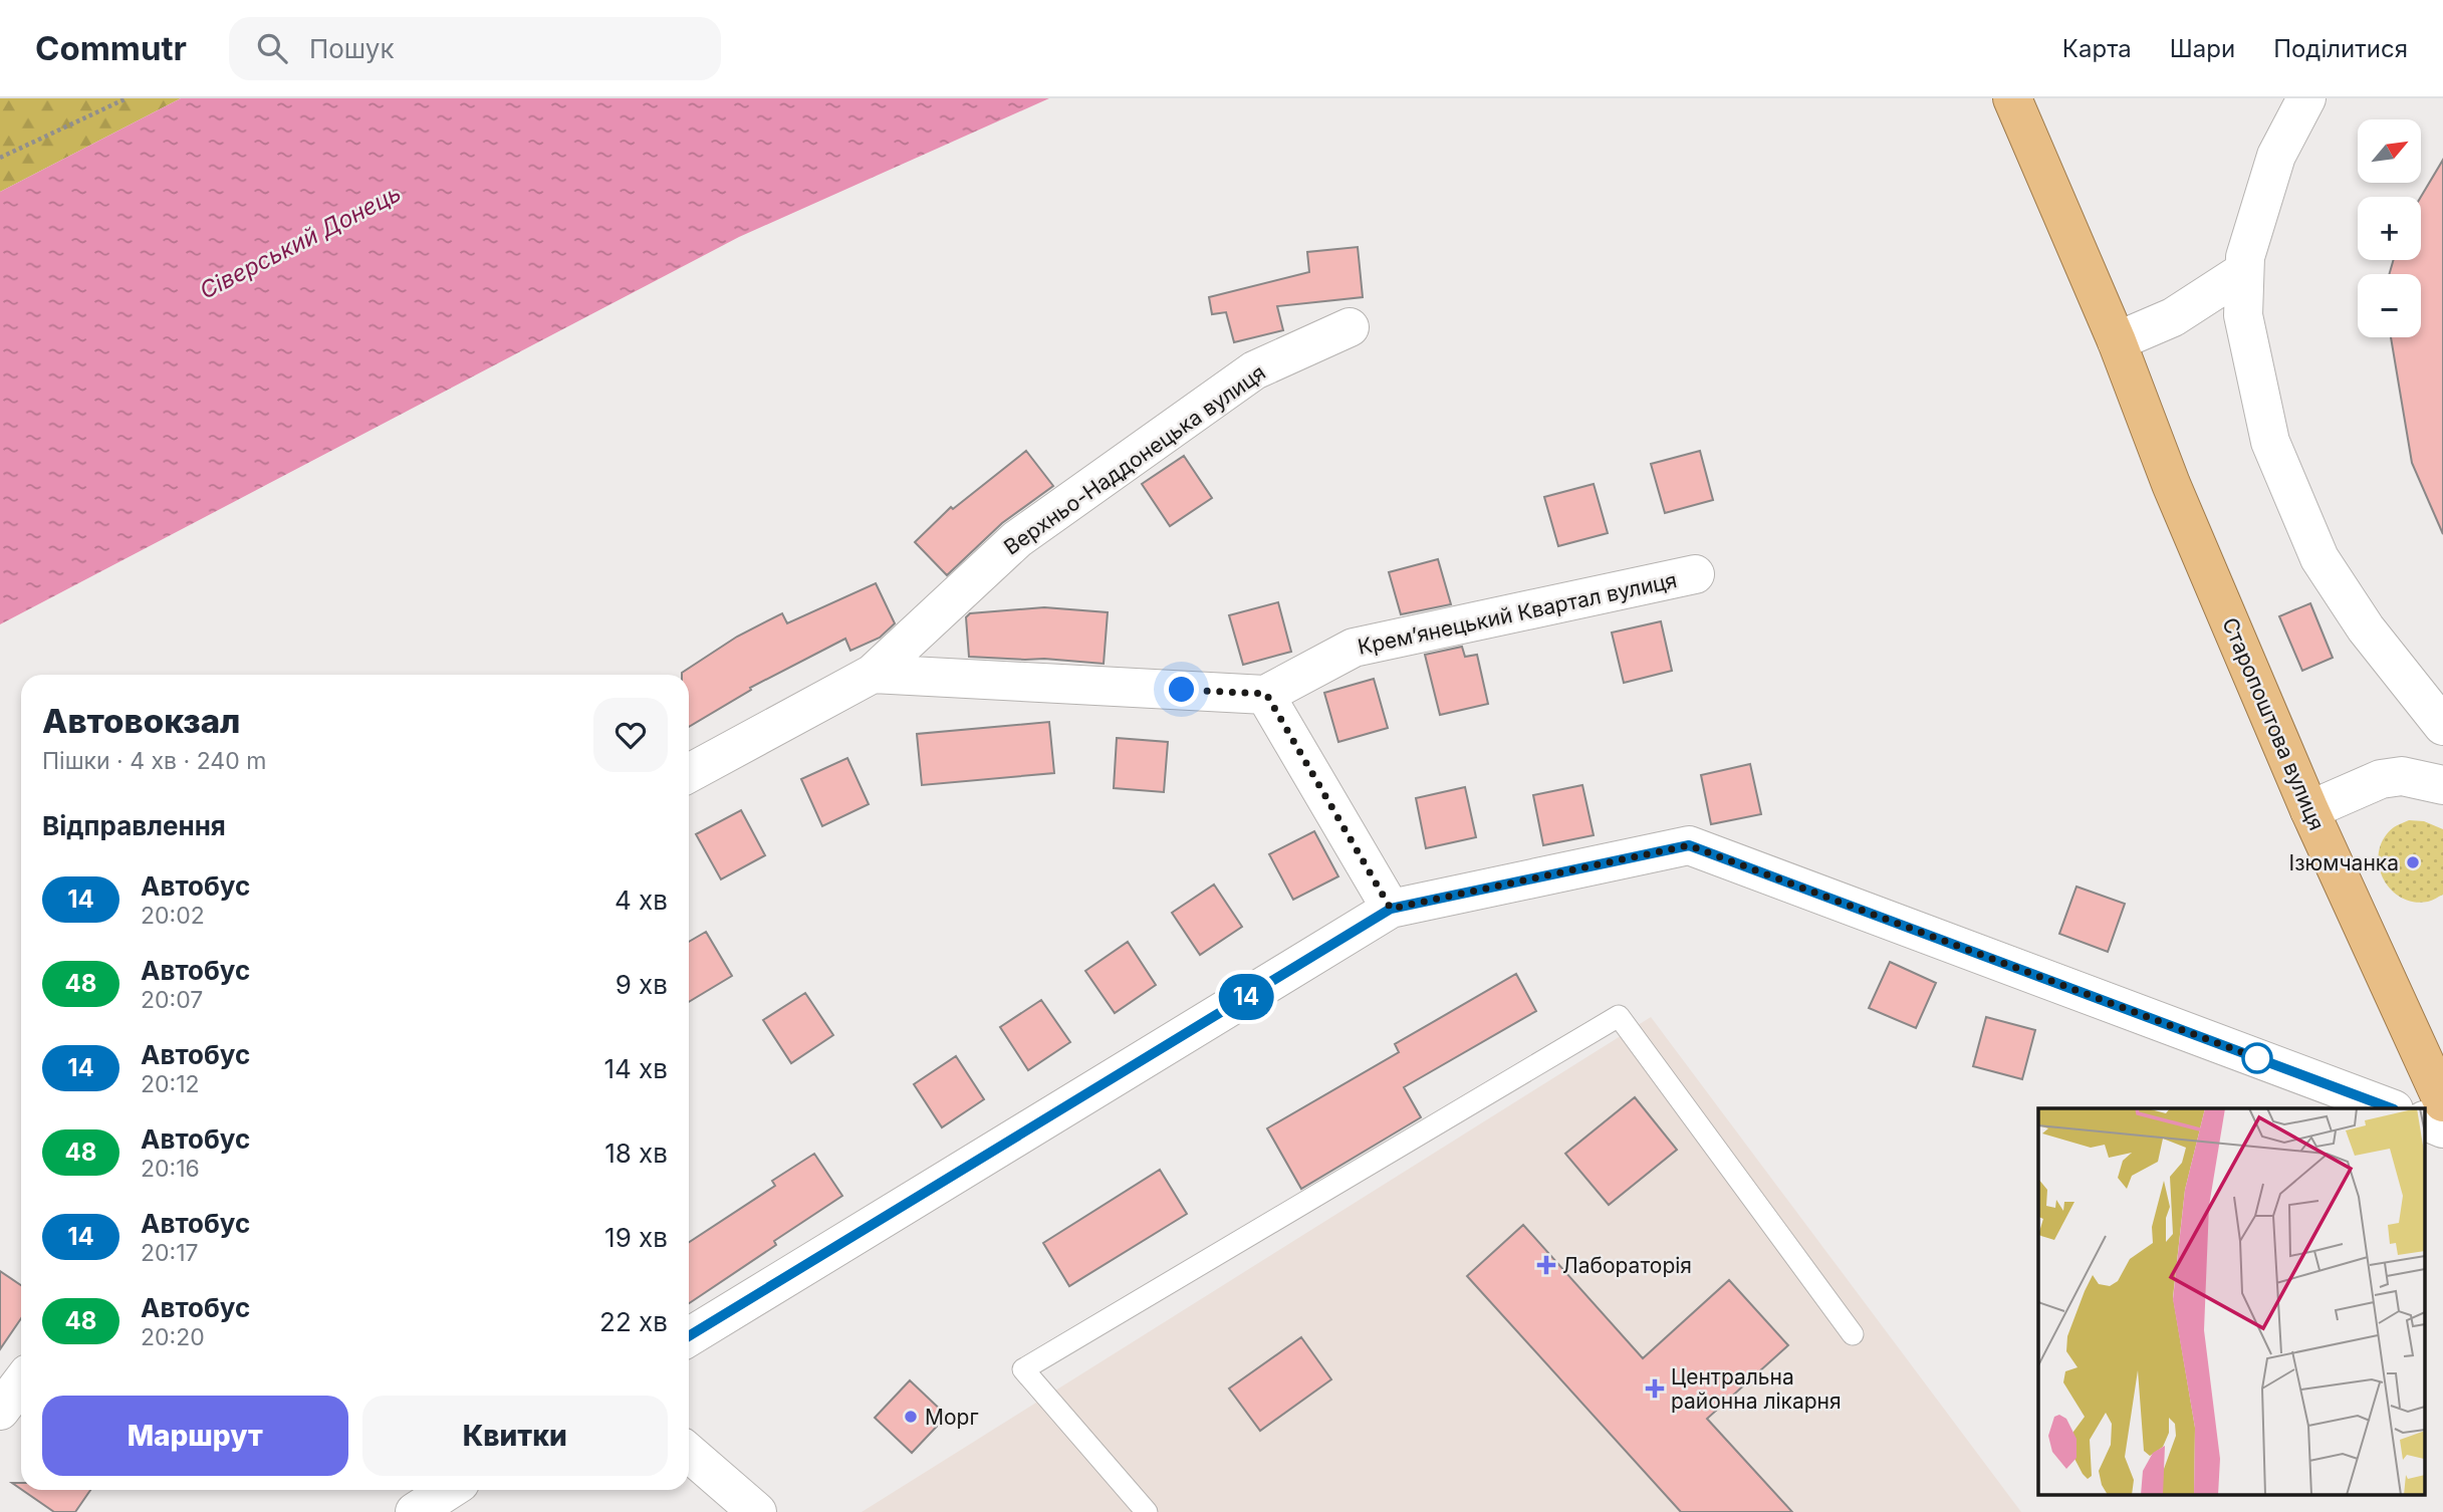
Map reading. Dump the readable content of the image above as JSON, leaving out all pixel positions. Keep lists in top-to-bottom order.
{
  "streets": {
    "highway": ["Старопоштова вулиця"],
    "street": ["Верхньо-Наддонецька вулиця", "Крем’янецький Квартал вулиця"]
  },
  "water": ["Сіверський Донець"],
  "places": {
    "other": ["Ізюмчанка", "Морг"],
    "health": ["Лабораторія", "Центральна районна лікарня"]
  },
  "lines": ["bus line 14"],
  "north": "top right",
  "page": {
    "header": "Commutr",
    "search": "Пошук",
    "nav": ["Карта", "Шари", "Поділитися"],
    "on_map": "14",
    "map_buttons": ["+", "−"],
    "heading": [
      ["Автовокзал", "Пішки · 4 хв · 240 m"],
      "Відправлення"
    ],
    "list": [
      {
        "mark": "14",
        "name": "Автобус",
        "note": "20:02",
        "value": "4 хв"
      },
      {
        "mark": "48",
        "name": "Автобус",
        "note": "20:07",
        "value": "9 хв"
      },
      {
        "mark": "14",
        "name": "Автобус",
        "note": "20:12",
        "value": "14 хв"
      },
      {
        "mark": "48",
        "name": "Автобус",
        "note": "20:16",
        "value": "18 хв"
      },
      {
        "mark": "14",
        "name": "Автобус",
        "note": "20:17",
        "value": "19 хв"
      },
      {
        "mark": "48",
        "name": "Автобус",
        "note": "20:20",
        "value": "22 хв"
      }
    ],
    "buttons": ["Маршрут", "Квитки"]
  }
}
